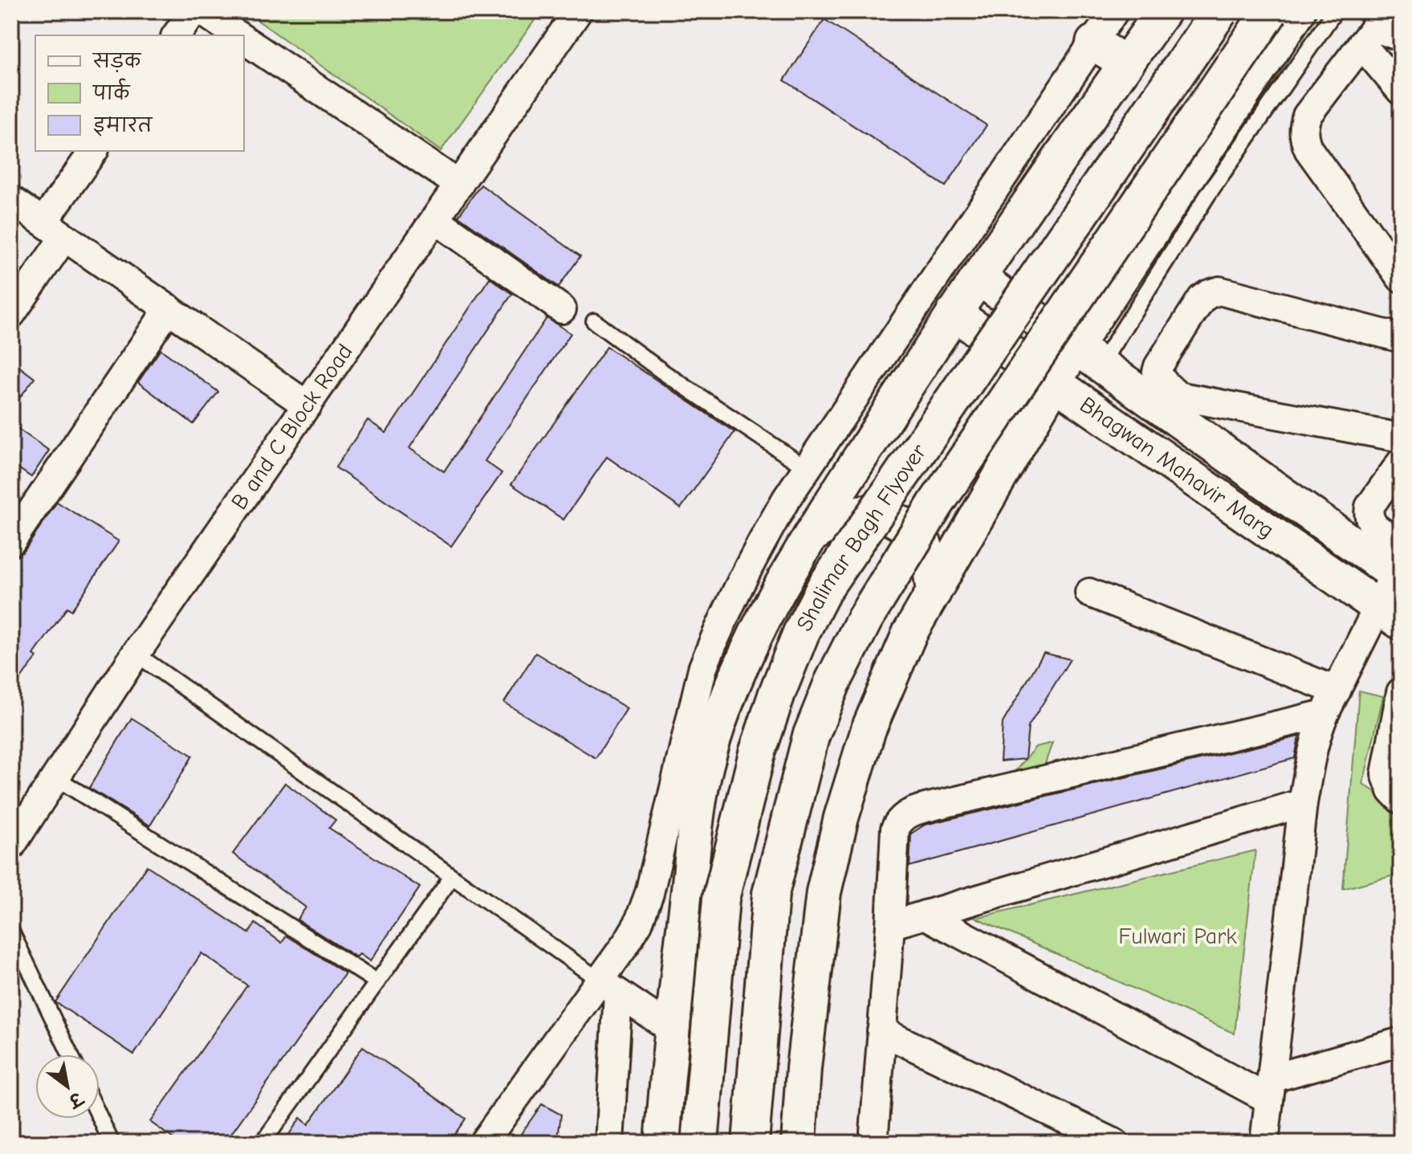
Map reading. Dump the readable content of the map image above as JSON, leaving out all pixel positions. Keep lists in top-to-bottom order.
{
  "streets": {
    "main road": ["Shalimar Bagh Flyover"],
    "street": ["B and C Block Road", "Bhagwan Mahavir Marg"]
  },
  "parks": ["Fulwari Park"],
  "legend": ["सड़क", "पार्क", "इमारत"],
  "north": "bottom right"
}
